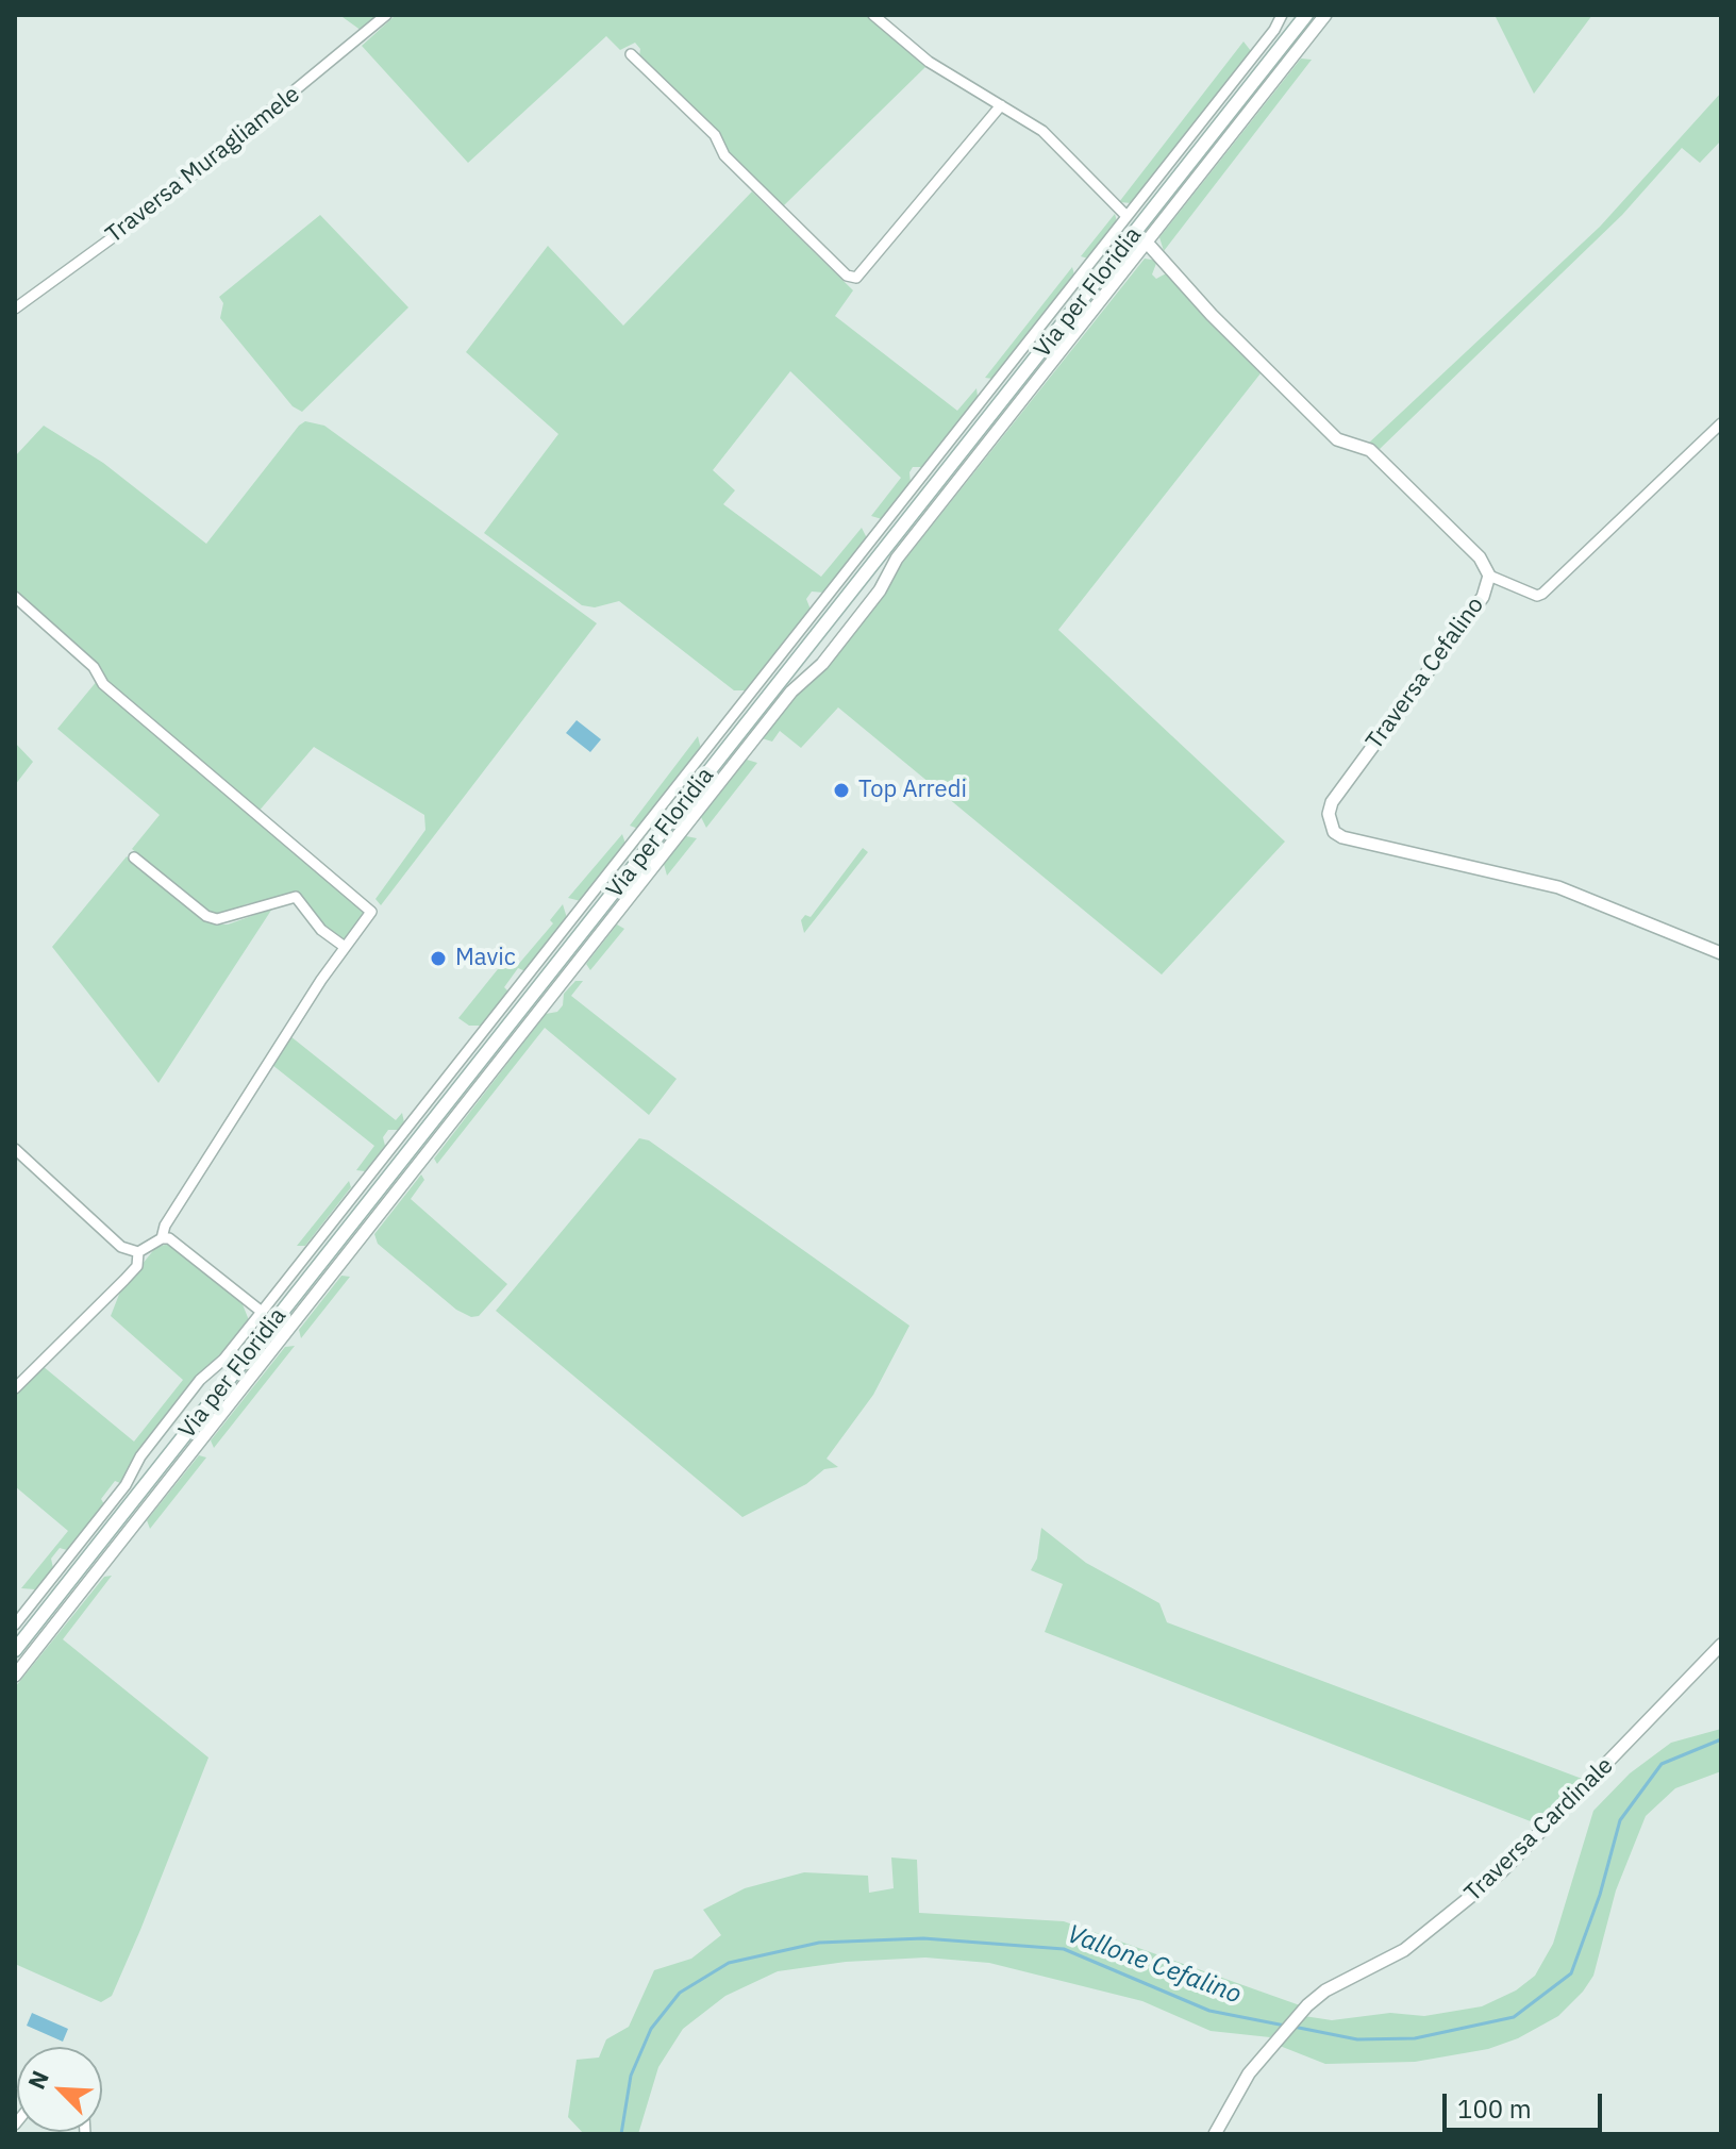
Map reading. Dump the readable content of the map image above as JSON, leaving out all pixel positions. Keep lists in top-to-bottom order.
{
  "streets": {
    "main road": ["Via per Floridia"],
    "street": ["Traversa Muragliamele", "Traversa Cefalino", "Traversa Cardinale"]
  },
  "water": ["Vallone Cefalino"],
  "places": ["Top Arredi", "Mavic"],
  "scale_bar": "100 m",
  "north": "top left"
}
